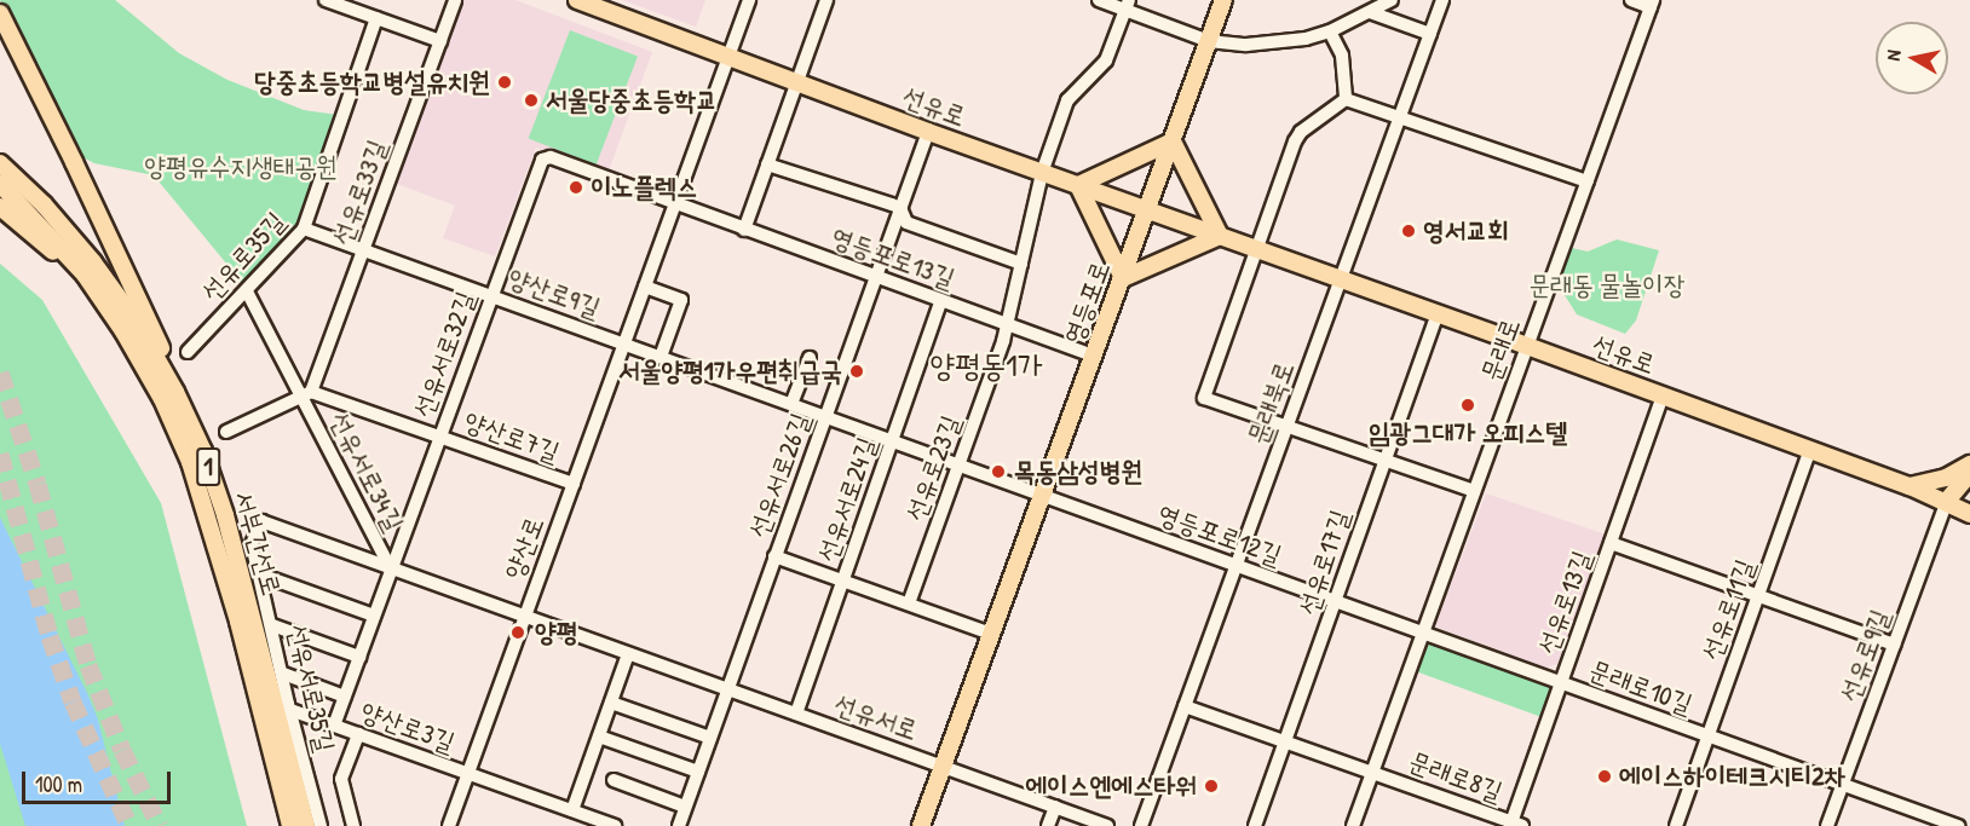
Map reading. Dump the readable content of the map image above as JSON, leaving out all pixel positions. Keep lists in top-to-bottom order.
{
  "streets": {
    "main road": [
      "선유로",
      "영등포로",
      "1",
      "서부간선로"
    ],
    "street": [
      "선유로33길",
      "선유로35길",
      "영등포로13길",
      "양산로9길",
      "문래로",
      "선유서로32길",
      "문래북로",
      "양산로7길",
      "선유로23길",
      "선유서로34길",
      "선유서로26길",
      "선유서로24길",
      "영등포로12길",
      "양산로",
      "선유로17길",
      "선유로13길",
      "선유로11길",
      "선유로9길",
      "문래로10길",
      "선유서로35길",
      "선유서로",
      "양산로3길",
      "문래로8길"
    ]
  },
  "crossings": [
    ["선유로", "영등포로"],
    ["선유로", "문래로"],
    ["선유로", "문래북로"],
    ["선유로", "선유로23길"],
    ["선유로", "선유서로26길"],
    ["선유로", "양산로"],
    ["선유로", "선유로17길"],
    ["선유로", "선유로13길"],
    ["선유로", "선유로11길"],
    ["선유로", "선유로9길"],
    ["선유로33길", "양산로9길"],
    ["선유로33길", "양산로7길"],
    ["선유로33길", "선유서로34길"],
    ["선유로35길", "양산로9길"],
    ["선유로35길", "선유서로34길"],
    ["영등포로13길", "영등포로"],
    ["영등포로13길", "선유서로32길"],
    ["영등포로13길", "선유로23길"],
    ["영등포로13길", "선유서로26길"],
    ["영등포로13길", "선유서로24길"],
    ["영등포로13길", "양산로"],
    ["양산로9길", "선유서로32길"],
    ["양산로9길", "선유서로26길"],
    ["양산로9길", "영등포로12길"],
    ["양산로9길", "양산로"],
    ["영등포로", "영등포로12길"],
    ["영등포로", "선유서로"],
    ["문래로", "영등포로12길"],
    ["문래로", "문래로10길"],
    ["문래로", "문래로8길"],
    ["선유서로32길", "양산로7길"],
    ["선유서로32길", "선유서로34길"],
    ["선유서로32길", "양산로"],
    ["선유서로32길", "선유서로"],
    ["선유서로32길", "양산로3길"],
    ["문래북로", "영등포로12길"],
    ["양산로7길", "선유서로34길"],
    ["양산로7길", "양산로"],
    ["선유로23길", "영등포로12길"],
    ["선유서로34길", "선유서로"],
    ["선유서로26길", "영등포로12길"],
    ["선유서로26길", "선유서로"],
    ["선유서로24길", "영등포로12길"],
    ["선유서로24길", "선유서로"],
    ["영등포로12길", "선유로17길"],
    ["영등포로12길", "문래로10길"],
    ["양산로", "선유서로"],
    ["양산로", "양산로3길"],
    ["선유로13길", "문래로10길"],
    ["선유로13길", "문래로8길"],
    ["선유로11길", "문래로10길"],
    ["선유로9길", "문래로10길"],
    ["선유서로35길", "선유서로"],
    ["선유서로35길", "양산로3길"]
  ],
  "districts": ["양평동1가"],
  "parks": ["양평유수지생태공원", "문래동 물놀이장"],
  "places": [
    "당중초등학교병설유치원",
    "서울당중초등학교",
    "이노플렉스",
    "영서교회",
    "서울양평1가우편취급국",
    "임광그대가 오피스텔",
    "목동삼성병원",
    "양평",
    "에이스하이테크시티2차",
    "에이스엔에스타워"
  ],
  "scale_bar": "100 m",
  "north": "left"
}
